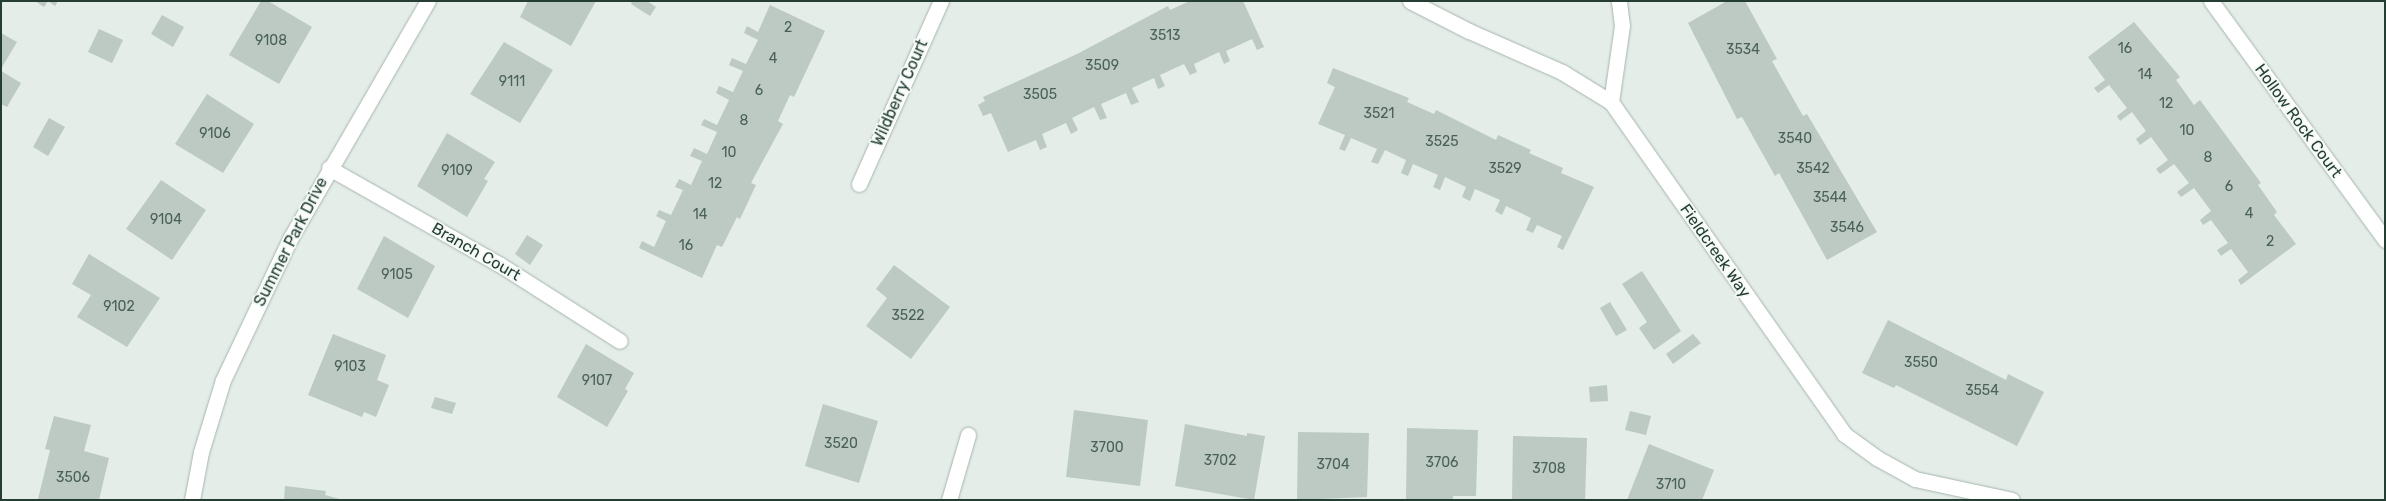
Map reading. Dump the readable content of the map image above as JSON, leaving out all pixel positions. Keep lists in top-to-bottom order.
{
  "streets": {
    "street": [
      "Wildberry Court",
      "Hollow Rock Court",
      "Summer Park Drive",
      "Fieldcreek Way",
      "Branch Court"
    ]
  },
  "crossings": [
    ["Summer Park Drive", "Branch Court"]
  ],
  "house_numbers": [
    "2",
    "3513",
    "9108",
    "16",
    "3534",
    "4",
    "3509",
    "14",
    "9111",
    "6",
    "3505",
    "12",
    "3521",
    "8",
    "10",
    "9106",
    "3540",
    "3525",
    "10",
    "8",
    "3529",
    "3542",
    "9109",
    "12",
    "6",
    "3544",
    "4",
    "14",
    "9104",
    "3546",
    "2",
    "16",
    "9105",
    "9102",
    "3522",
    "3550",
    "9103",
    "9107",
    "3554",
    "3520",
    "3700",
    "3702",
    "3706",
    "3704",
    "3708",
    "3506",
    "3710"
  ]
}
